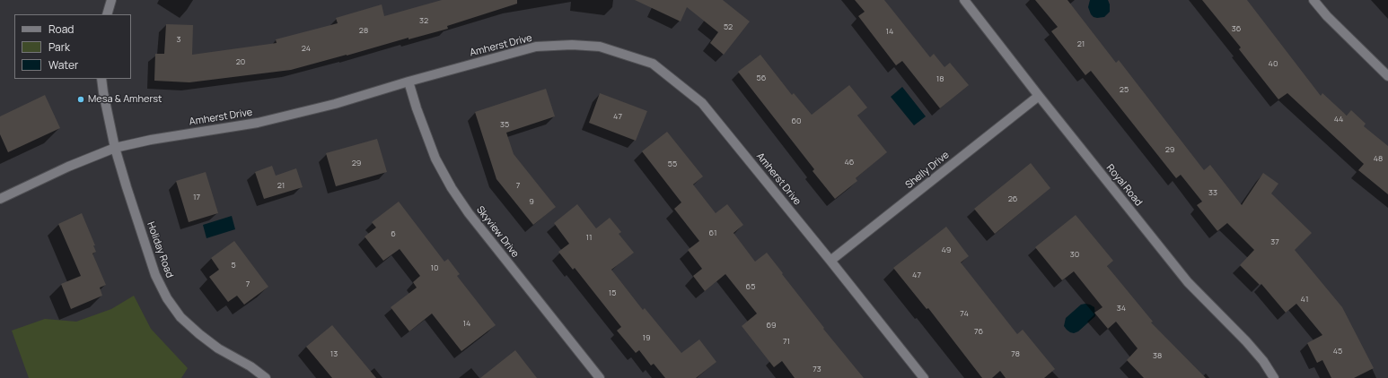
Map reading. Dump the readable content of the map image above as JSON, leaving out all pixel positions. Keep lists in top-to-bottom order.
{
  "streets": {
    "street": [
      "Amherst Drive",
      "Shelly Drive",
      "Royal Road",
      "Skyview Drive",
      "Holiday Road"
    ]
  },
  "crossings": [
    ["Amherst Drive", "Shelly Drive"],
    ["Amherst Drive", "Skyview Drive"],
    ["Amherst Drive", "Holiday Road"],
    ["Shelly Drive", "Royal Road"]
  ],
  "places": ["Mesa & Amherst"],
  "house_numbers": [
    "32",
    "52",
    "36",
    "28",
    "14",
    "3",
    "21",
    "24",
    "20",
    "40",
    "56",
    "18",
    "25",
    "47",
    "44",
    "60",
    "35",
    "29",
    "48",
    "46",
    "29",
    "55",
    "21",
    "7",
    "33",
    "17",
    "26",
    "9",
    "61",
    "6",
    "11",
    "37",
    "49",
    "30",
    "5",
    "10",
    "47",
    "7",
    "65",
    "15",
    "41",
    "34",
    "74",
    "14",
    "69",
    "76",
    "19",
    "71",
    "45",
    "13",
    "78",
    "38",
    "73"
  ],
  "legend": ["Road", "Park", "Water"]
}
